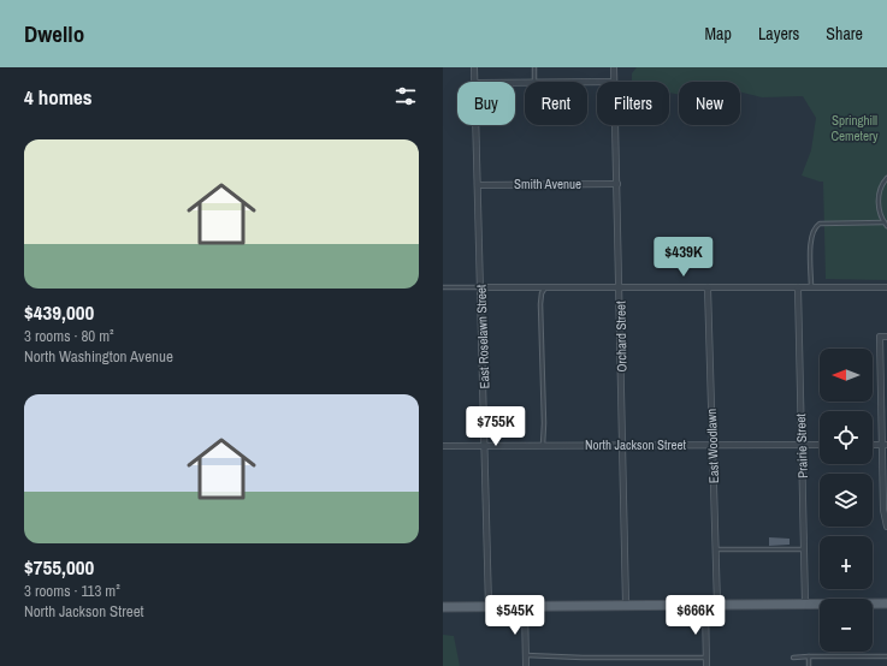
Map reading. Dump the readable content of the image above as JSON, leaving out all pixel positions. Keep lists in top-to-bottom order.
{
  "streets": {
    "street": [
      "Smith Avenue",
      "East Roselawn Street",
      "Orchard Street",
      "North Jackson Street",
      "East Woodlawn",
      "Prairie Street"
    ]
  },
  "crossings": [
    ["Smith Avenue", "East Roselawn Street"],
    ["Smith Avenue", "Orchard Street"],
    ["East Roselawn Street", "North Jackson Street"],
    ["Orchard Street", "North Jackson Street"],
    ["North Jackson Street", "East Woodlawn"],
    ["North Jackson Street", "Prairie Street"]
  ],
  "parks": ["Springhill Cemetery"],
  "north": "left",
  "page": {
    "header": "Dwello",
    "nav": ["Map", "Layers", "Share"],
    "heading": "4 homes",
    "chip": [
      "Buy",
      "Rent",
      "Filters",
      "New"
    ],
    "list": [
      {
        "name": "$439,000",
        "note": "3 rooms · 80 m² · North Washington Avenue"
      },
      {
        "name": "$755,000",
        "note": "3 rooms · 113 m² · North Jackson Street"
      }
    ],
    "price": [
      "$439K",
      "$755K",
      "$545K",
      "$666K"
    ],
    "map_buttons": ["+", "−"]
  }
}
